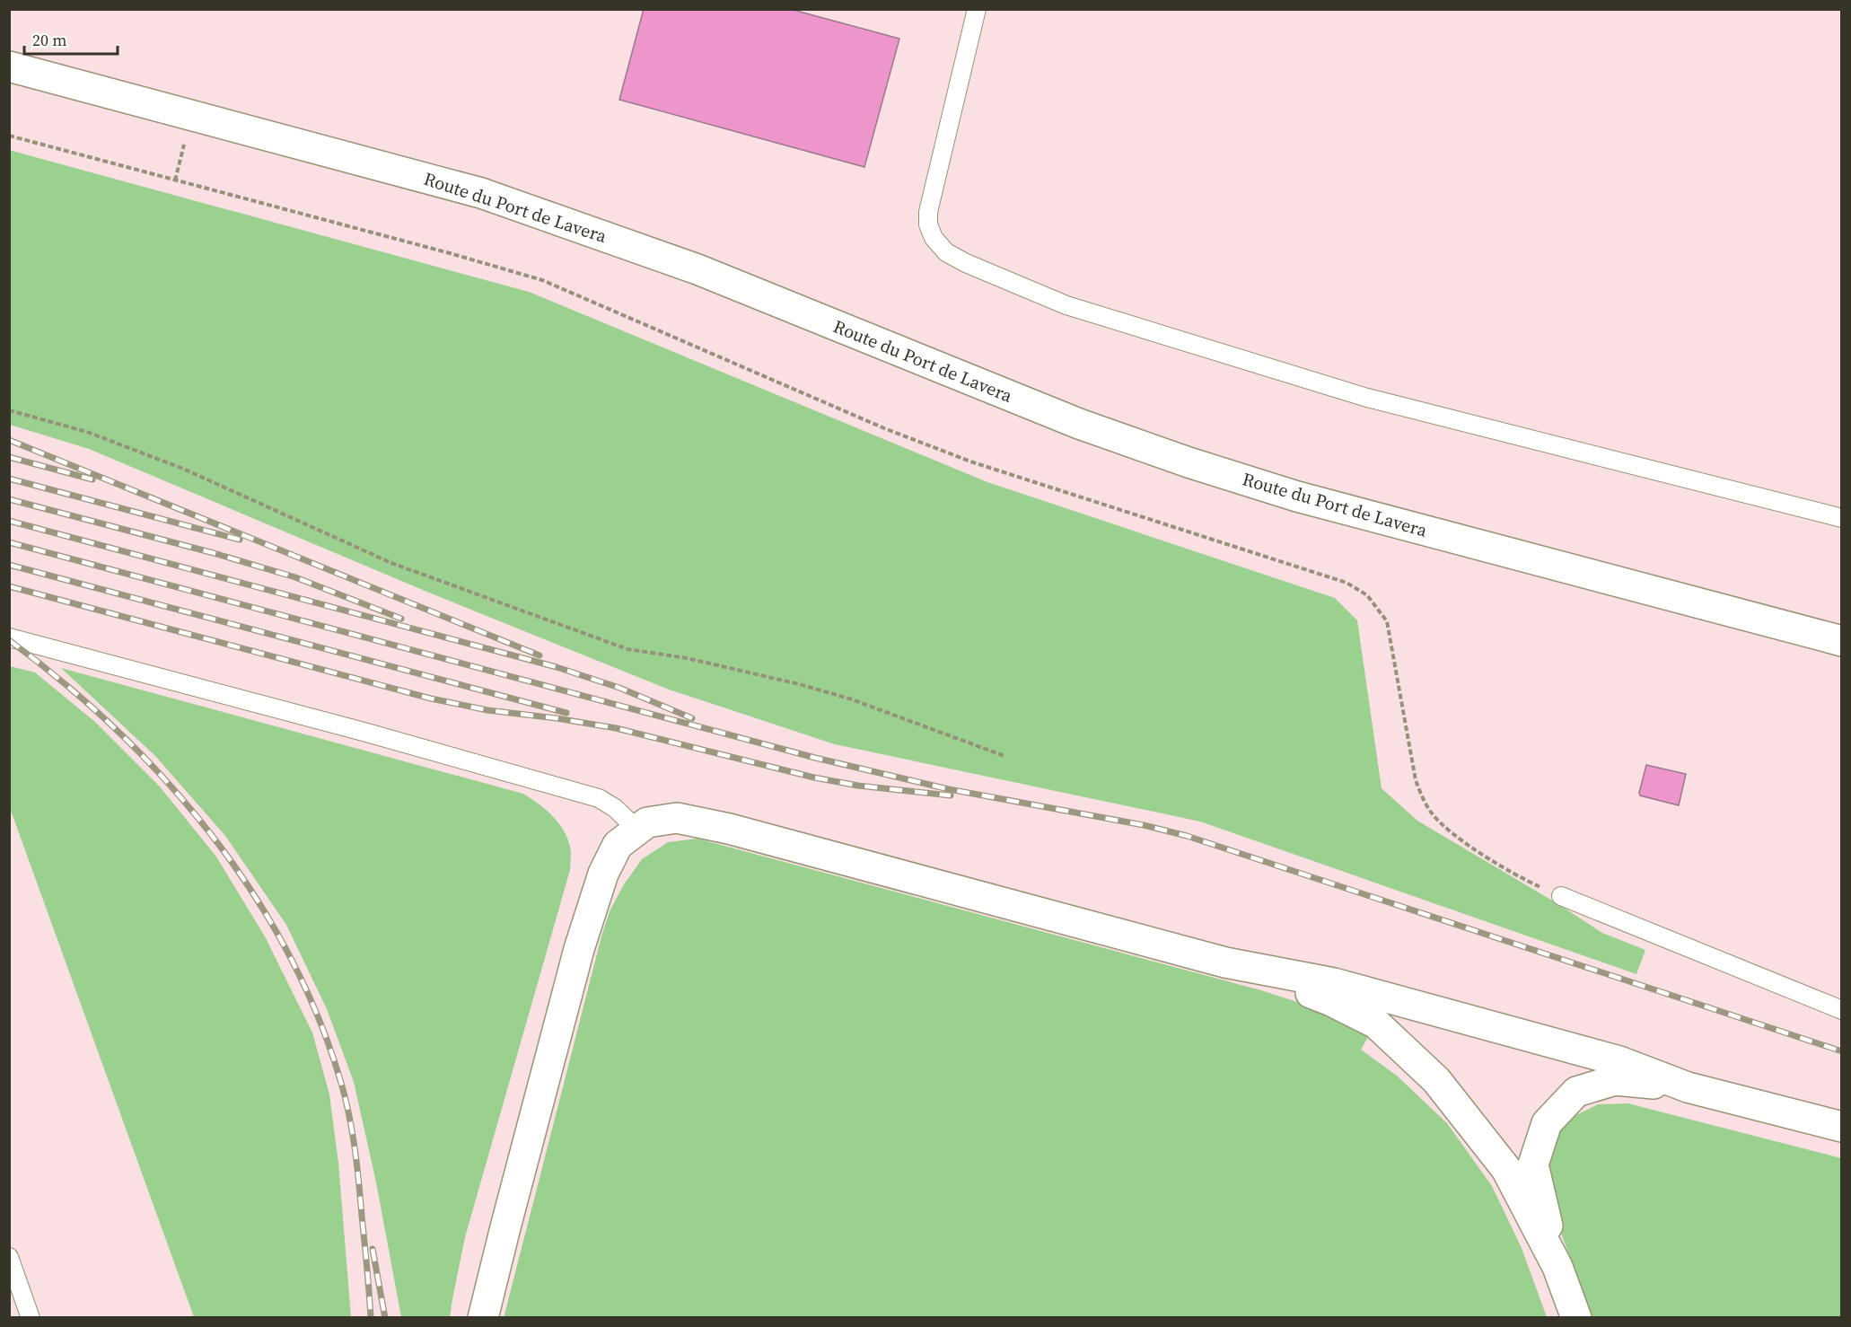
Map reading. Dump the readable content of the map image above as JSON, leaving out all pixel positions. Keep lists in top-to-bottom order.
{
  "streets": {
    "street": ["Route du Port de Lavera"]
  },
  "scale_bar": "20 m"
}
